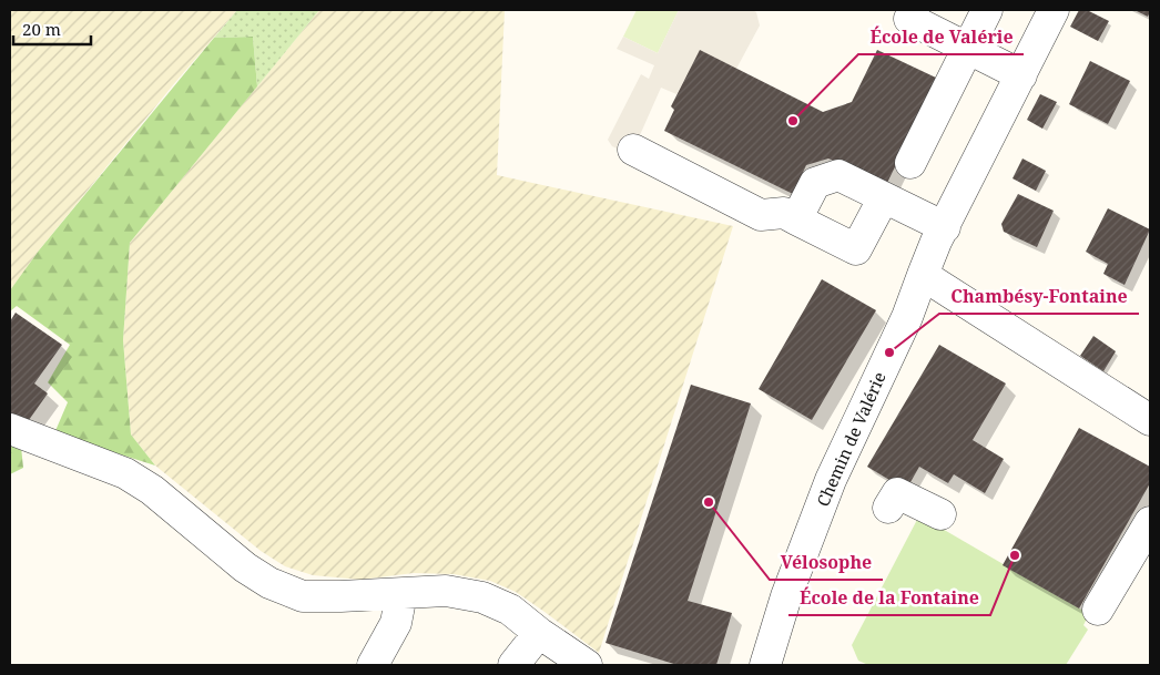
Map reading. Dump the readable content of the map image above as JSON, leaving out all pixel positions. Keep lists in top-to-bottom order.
{
  "streets": {
    "street": ["Chemin de Valérie"]
  },
  "places": [
    "École de Valérie",
    "Chambésy-Fontaine",
    "Vélosophe",
    "École de la Fontaine"
  ],
  "scale_bar": "20 m"
}
